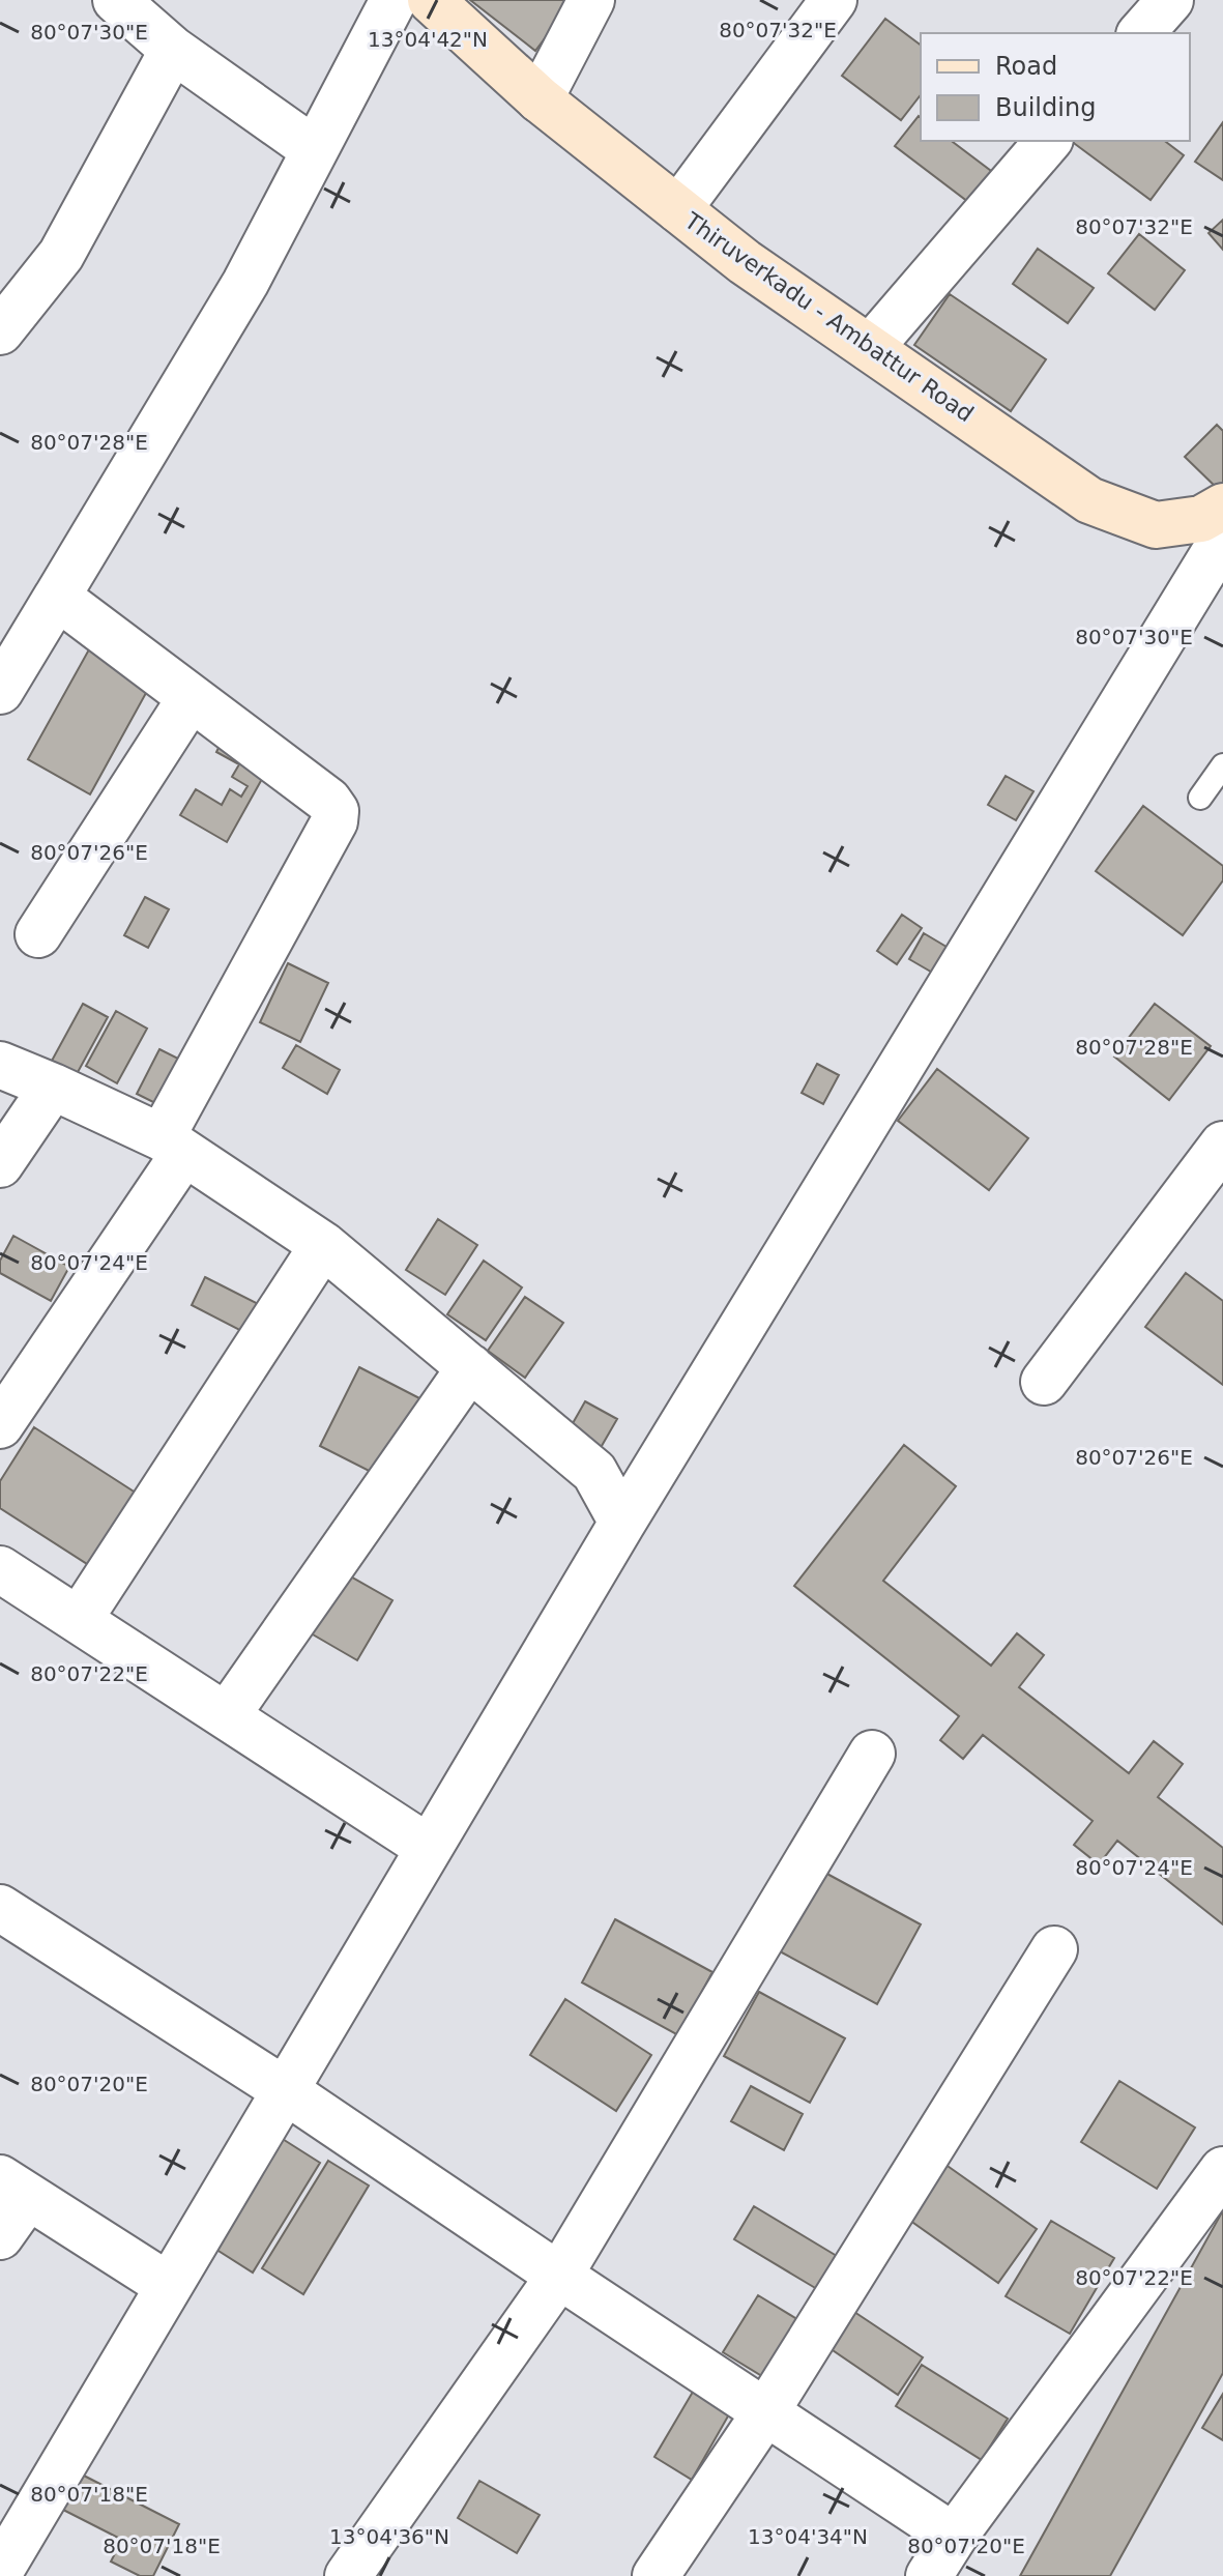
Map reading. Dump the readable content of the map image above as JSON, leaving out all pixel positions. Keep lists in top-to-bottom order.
{
  "streets": {
    "main road": ["Thiruverkadu - Ambattur Road"]
  },
  "legend": ["Road", "Building"],
  "coordinates": [
    "80°07'32\"E",
    "80°07'30\"E",
    "13°04'42\"N",
    "80°07'28\"E",
    "80°07'26\"E",
    "80°07'24\"E",
    "80°07'22\"E",
    "80°07'20\"E",
    "80°07'18\"E",
    "13°04'36\"N",
    "13°04'34\"N"
  ]
}
